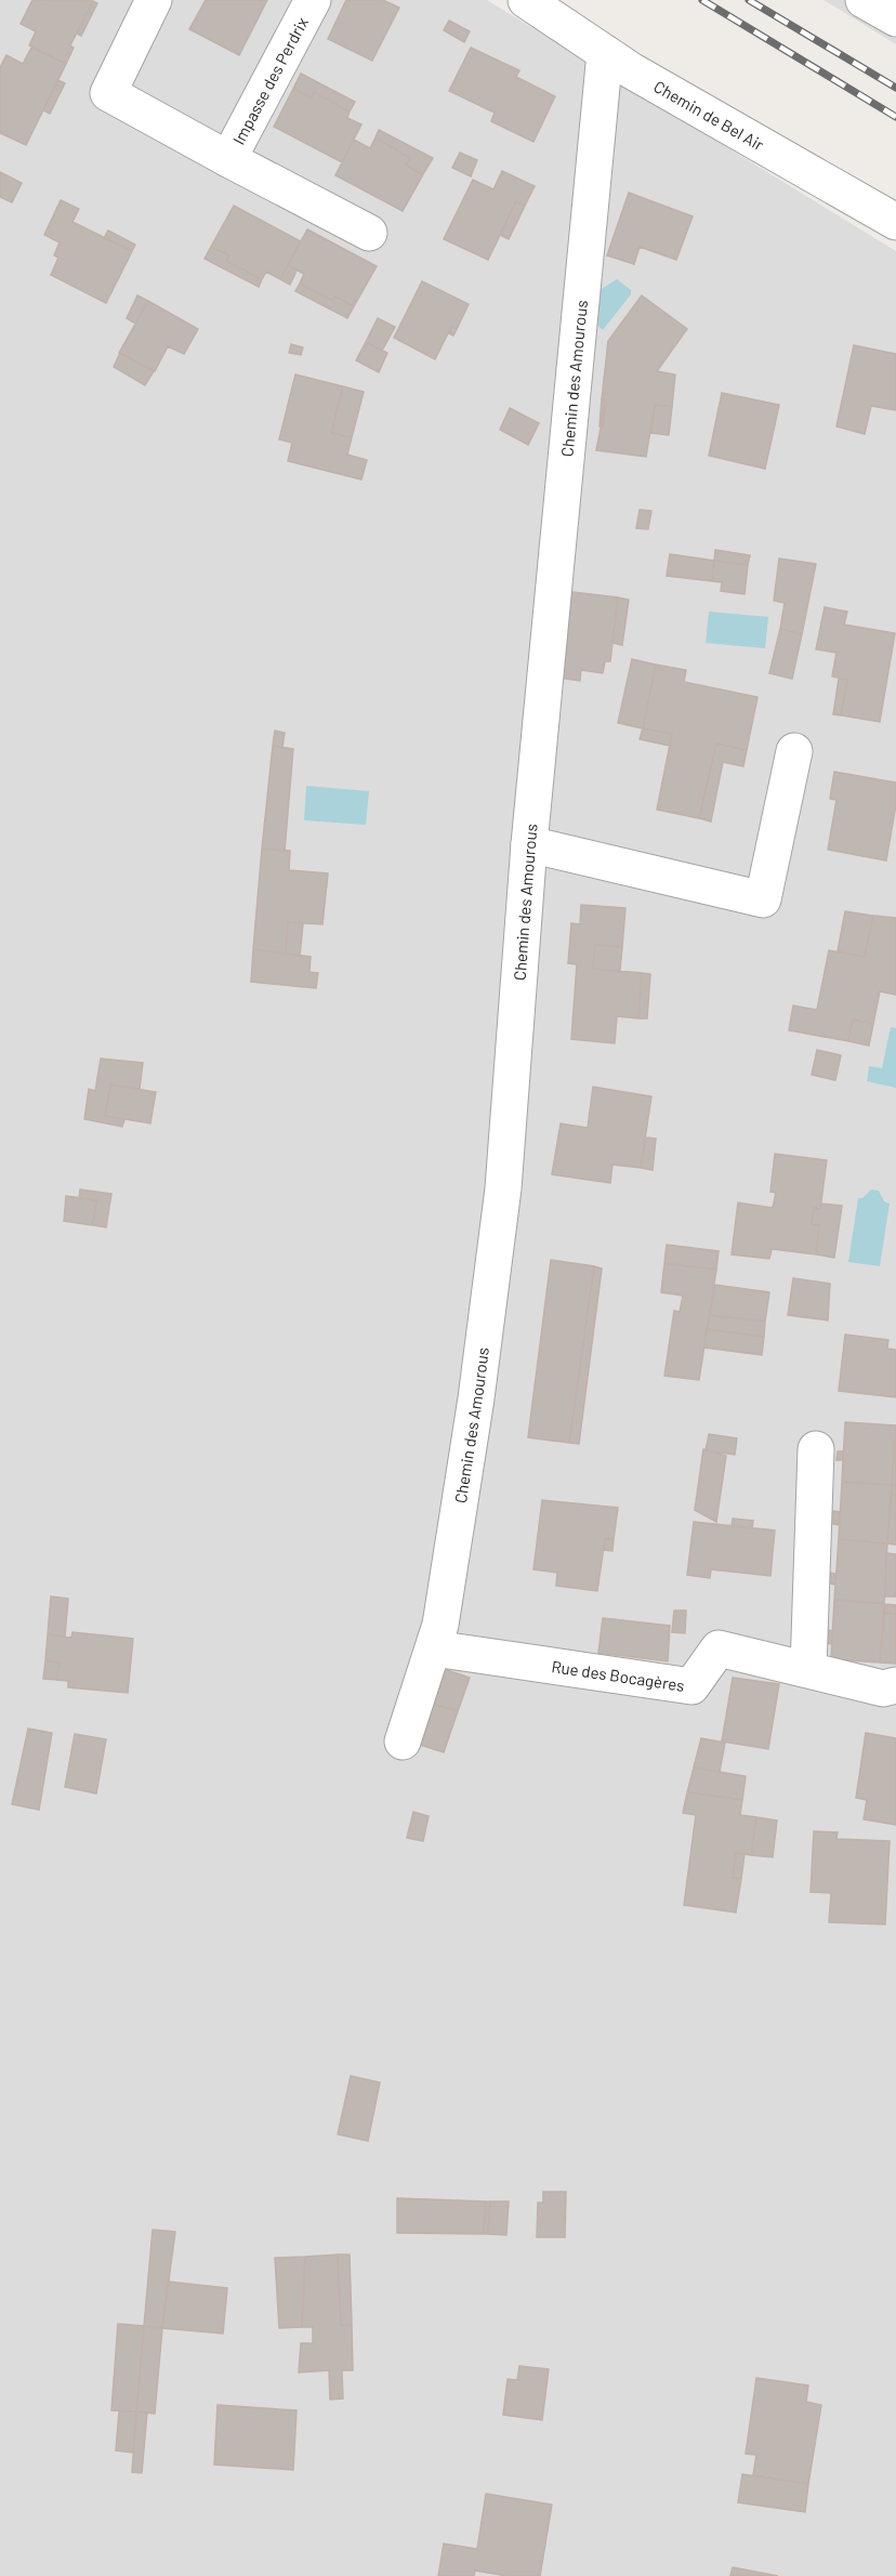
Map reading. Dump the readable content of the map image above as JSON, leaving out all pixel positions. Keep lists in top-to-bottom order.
{
  "streets": {
    "street": [
      "Impasse des Perdrix",
      "Chemin de Bel Air",
      "Chemin des Amourous",
      "Rue des Bocagères"
    ]
  },
  "crossings": [
    ["Chemin de Bel Air", "Chemin des Amourous"],
    ["Chemin des Amourous", "Rue des Bocagères"]
  ]
}
